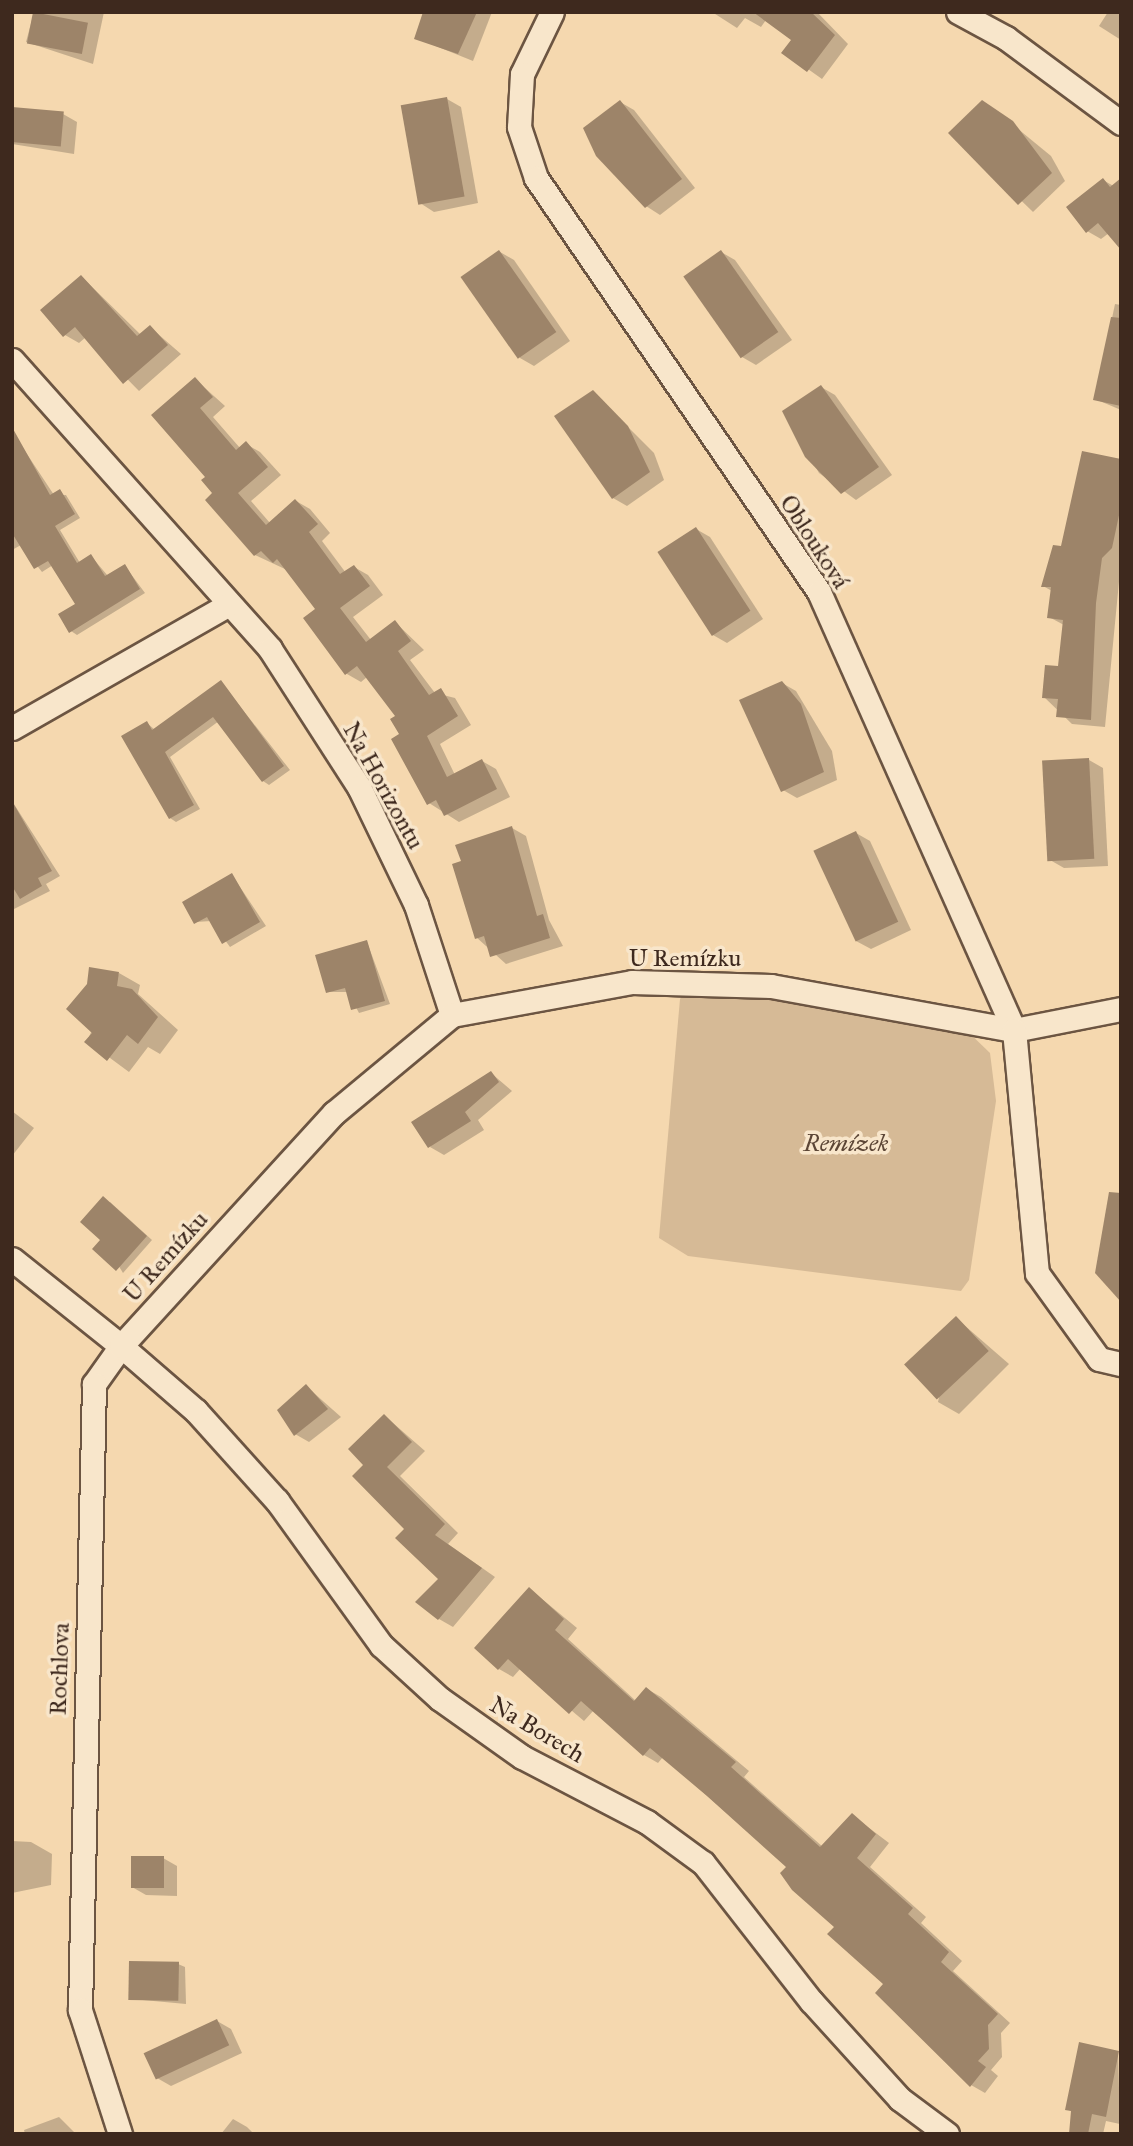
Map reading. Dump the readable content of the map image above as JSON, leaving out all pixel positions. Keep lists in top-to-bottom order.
{
  "streets": {
    "street": [
      "Oblouková",
      "Na Horizontu",
      "U Remízku",
      "Rochlova",
      "Na Borech"
    ]
  },
  "crossings": [
    ["Oblouková", "U Remízku"],
    ["Na Horizontu", "U Remízku"],
    ["U Remízku", "Rochlova"],
    ["U Remízku", "Na Borech"],
    ["Rochlova", "Na Borech"]
  ],
  "parks": ["Remízek"]
}
